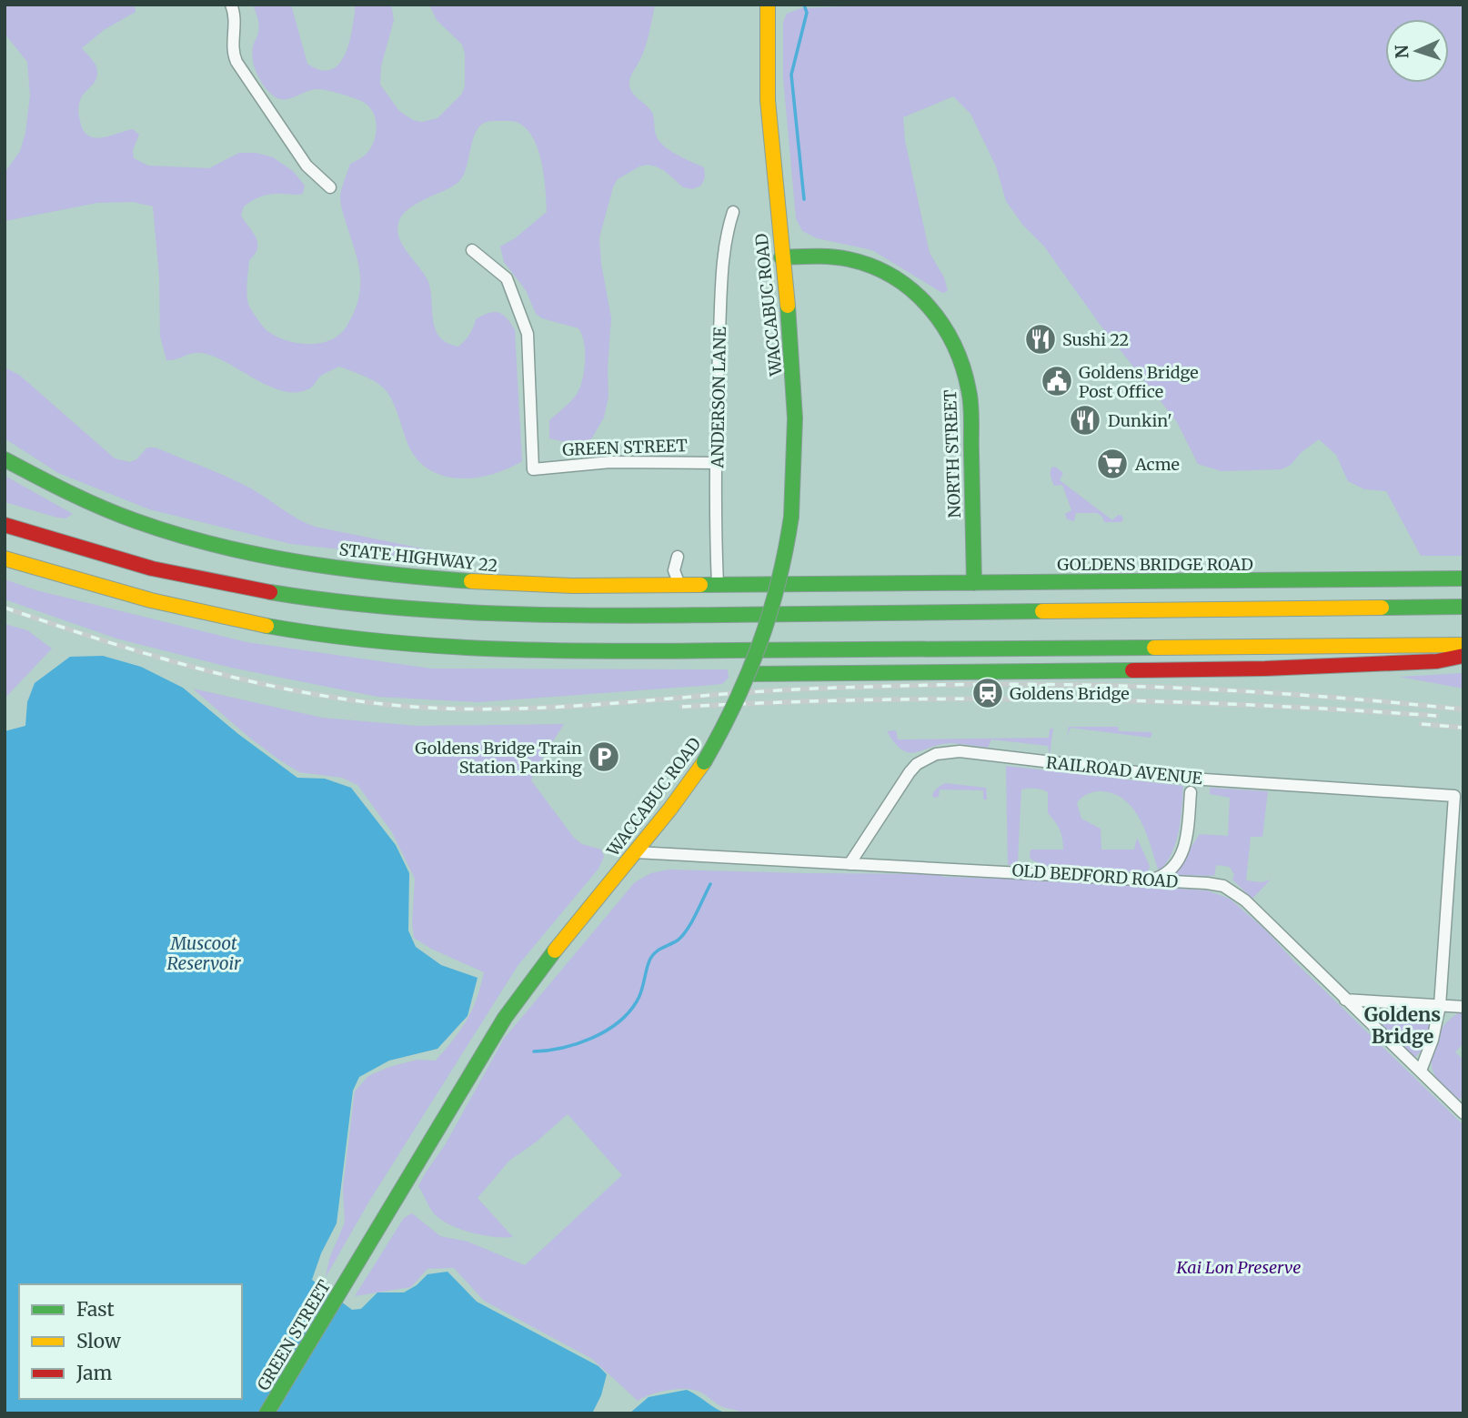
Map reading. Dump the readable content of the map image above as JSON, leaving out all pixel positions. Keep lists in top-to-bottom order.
{
  "streets": {
    "main road": [
      "WACCABUC ROAD",
      "GREEN STREET",
      "NORTH STREET",
      "STATE HIGHWAY 22",
      "GOLDENS BRIDGE ROAD"
    ],
    "street": ["ANDERSON LANE", "RAILROAD AVENUE", "OLD BEDFORD ROAD"]
  },
  "crossings": [
    ["WACCABUC ROAD", "GREEN STREET"],
    ["WACCABUC ROAD", "NORTH STREET"],
    ["WACCABUC ROAD", "OLD BEDFORD ROAD"],
    ["ANDERSON LANE", "GREEN STREET"],
    ["ANDERSON LANE", "STATE HIGHWAY 22"],
    ["NORTH STREET", "GOLDENS BRIDGE ROAD"],
    ["STATE HIGHWAY 22", "GOLDENS BRIDGE ROAD"],
    ["RAILROAD AVENUE", "OLD BEDFORD ROAD"]
  ],
  "districts": ["Goldens Bridge"],
  "water": ["Muscoot Reservoir"],
  "parks": ["Kai Lon Preserve"],
  "places": {
    "restaurant": ["Sushi 22", "Dunkin'"],
    "public building": ["Goldens Bridge Post Office"],
    "supermarket": ["Acme"],
    "station": ["Goldens Bridge"],
    "parking": ["Goldens Bridge Train Station Parking"]
  },
  "legend": ["Fast", "Slow", "Jam"],
  "north": "left"
}
